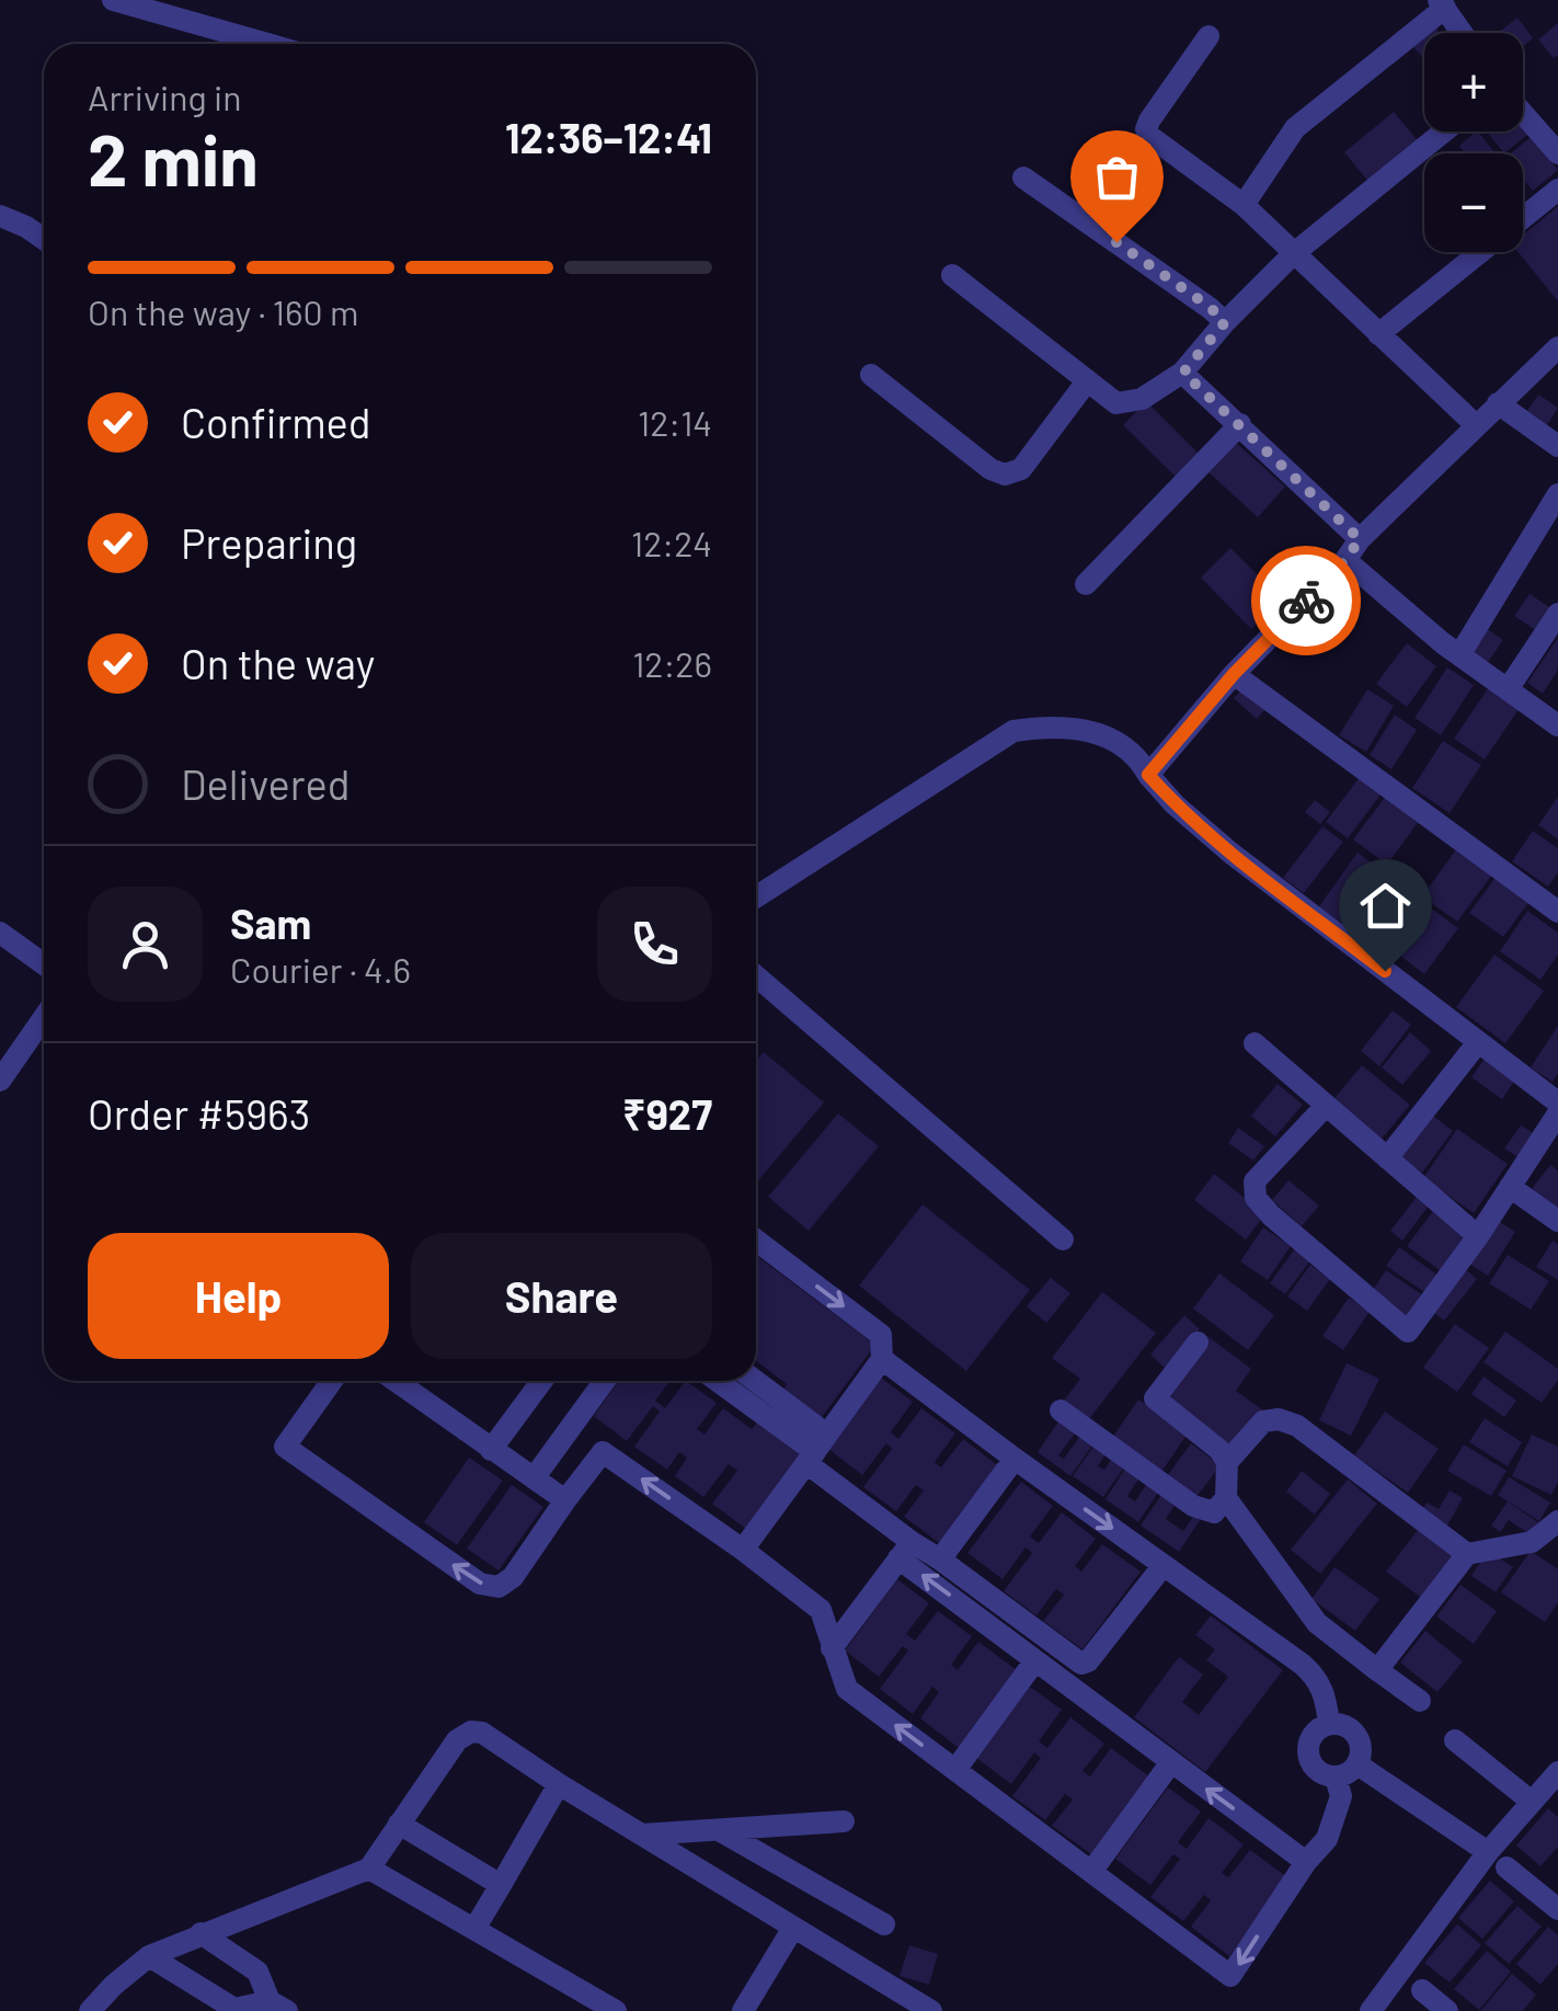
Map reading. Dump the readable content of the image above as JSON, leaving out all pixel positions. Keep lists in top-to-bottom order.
{
  "page": {
    "map_buttons": ["+", "−"],
    "heading": ["2 min", "Arriving in", "12:36–12:41"],
    "panel": [
      "Sam",
      "Courier · 4.6",
      "Order #5963",
      "₹927"
    ],
    "bar": "On the way · 160 m",
    "list": [
      ["Confirmed", "12:14"],
      ["Preparing", "12:24"],
      ["On the way", "12:26"],
      "Delivered"
    ],
    "buttons": ["Help", "Share"]
  }
}
